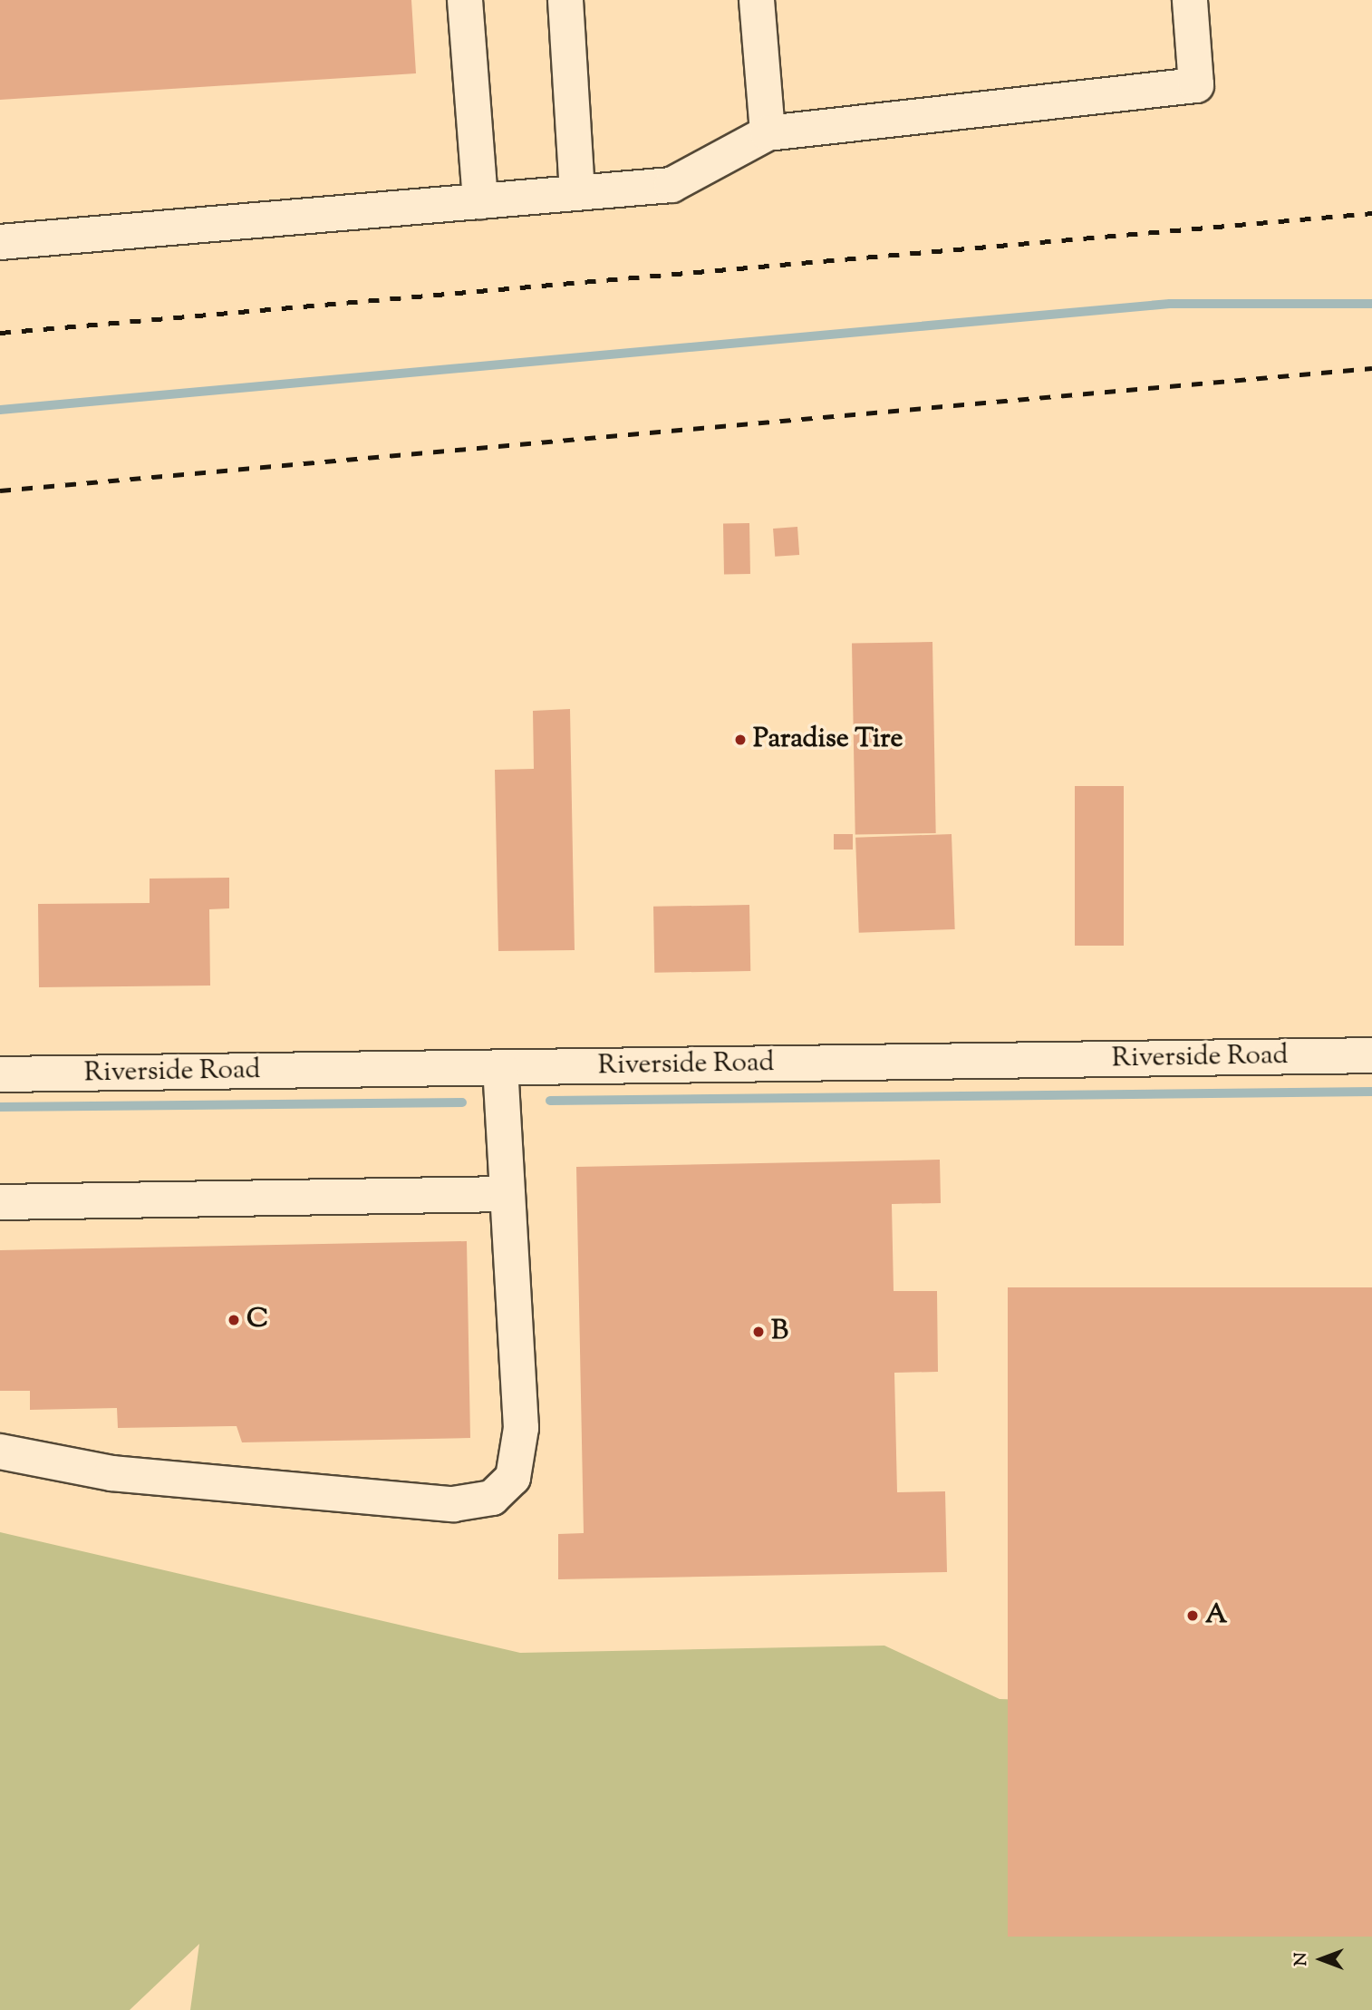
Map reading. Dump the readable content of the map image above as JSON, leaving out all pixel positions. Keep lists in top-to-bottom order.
{
  "streets": {
    "street": ["Riverside Road"]
  },
  "places": [
    "Paradise Tire",
    "C",
    "B",
    "A"
  ],
  "north": "left"
}
